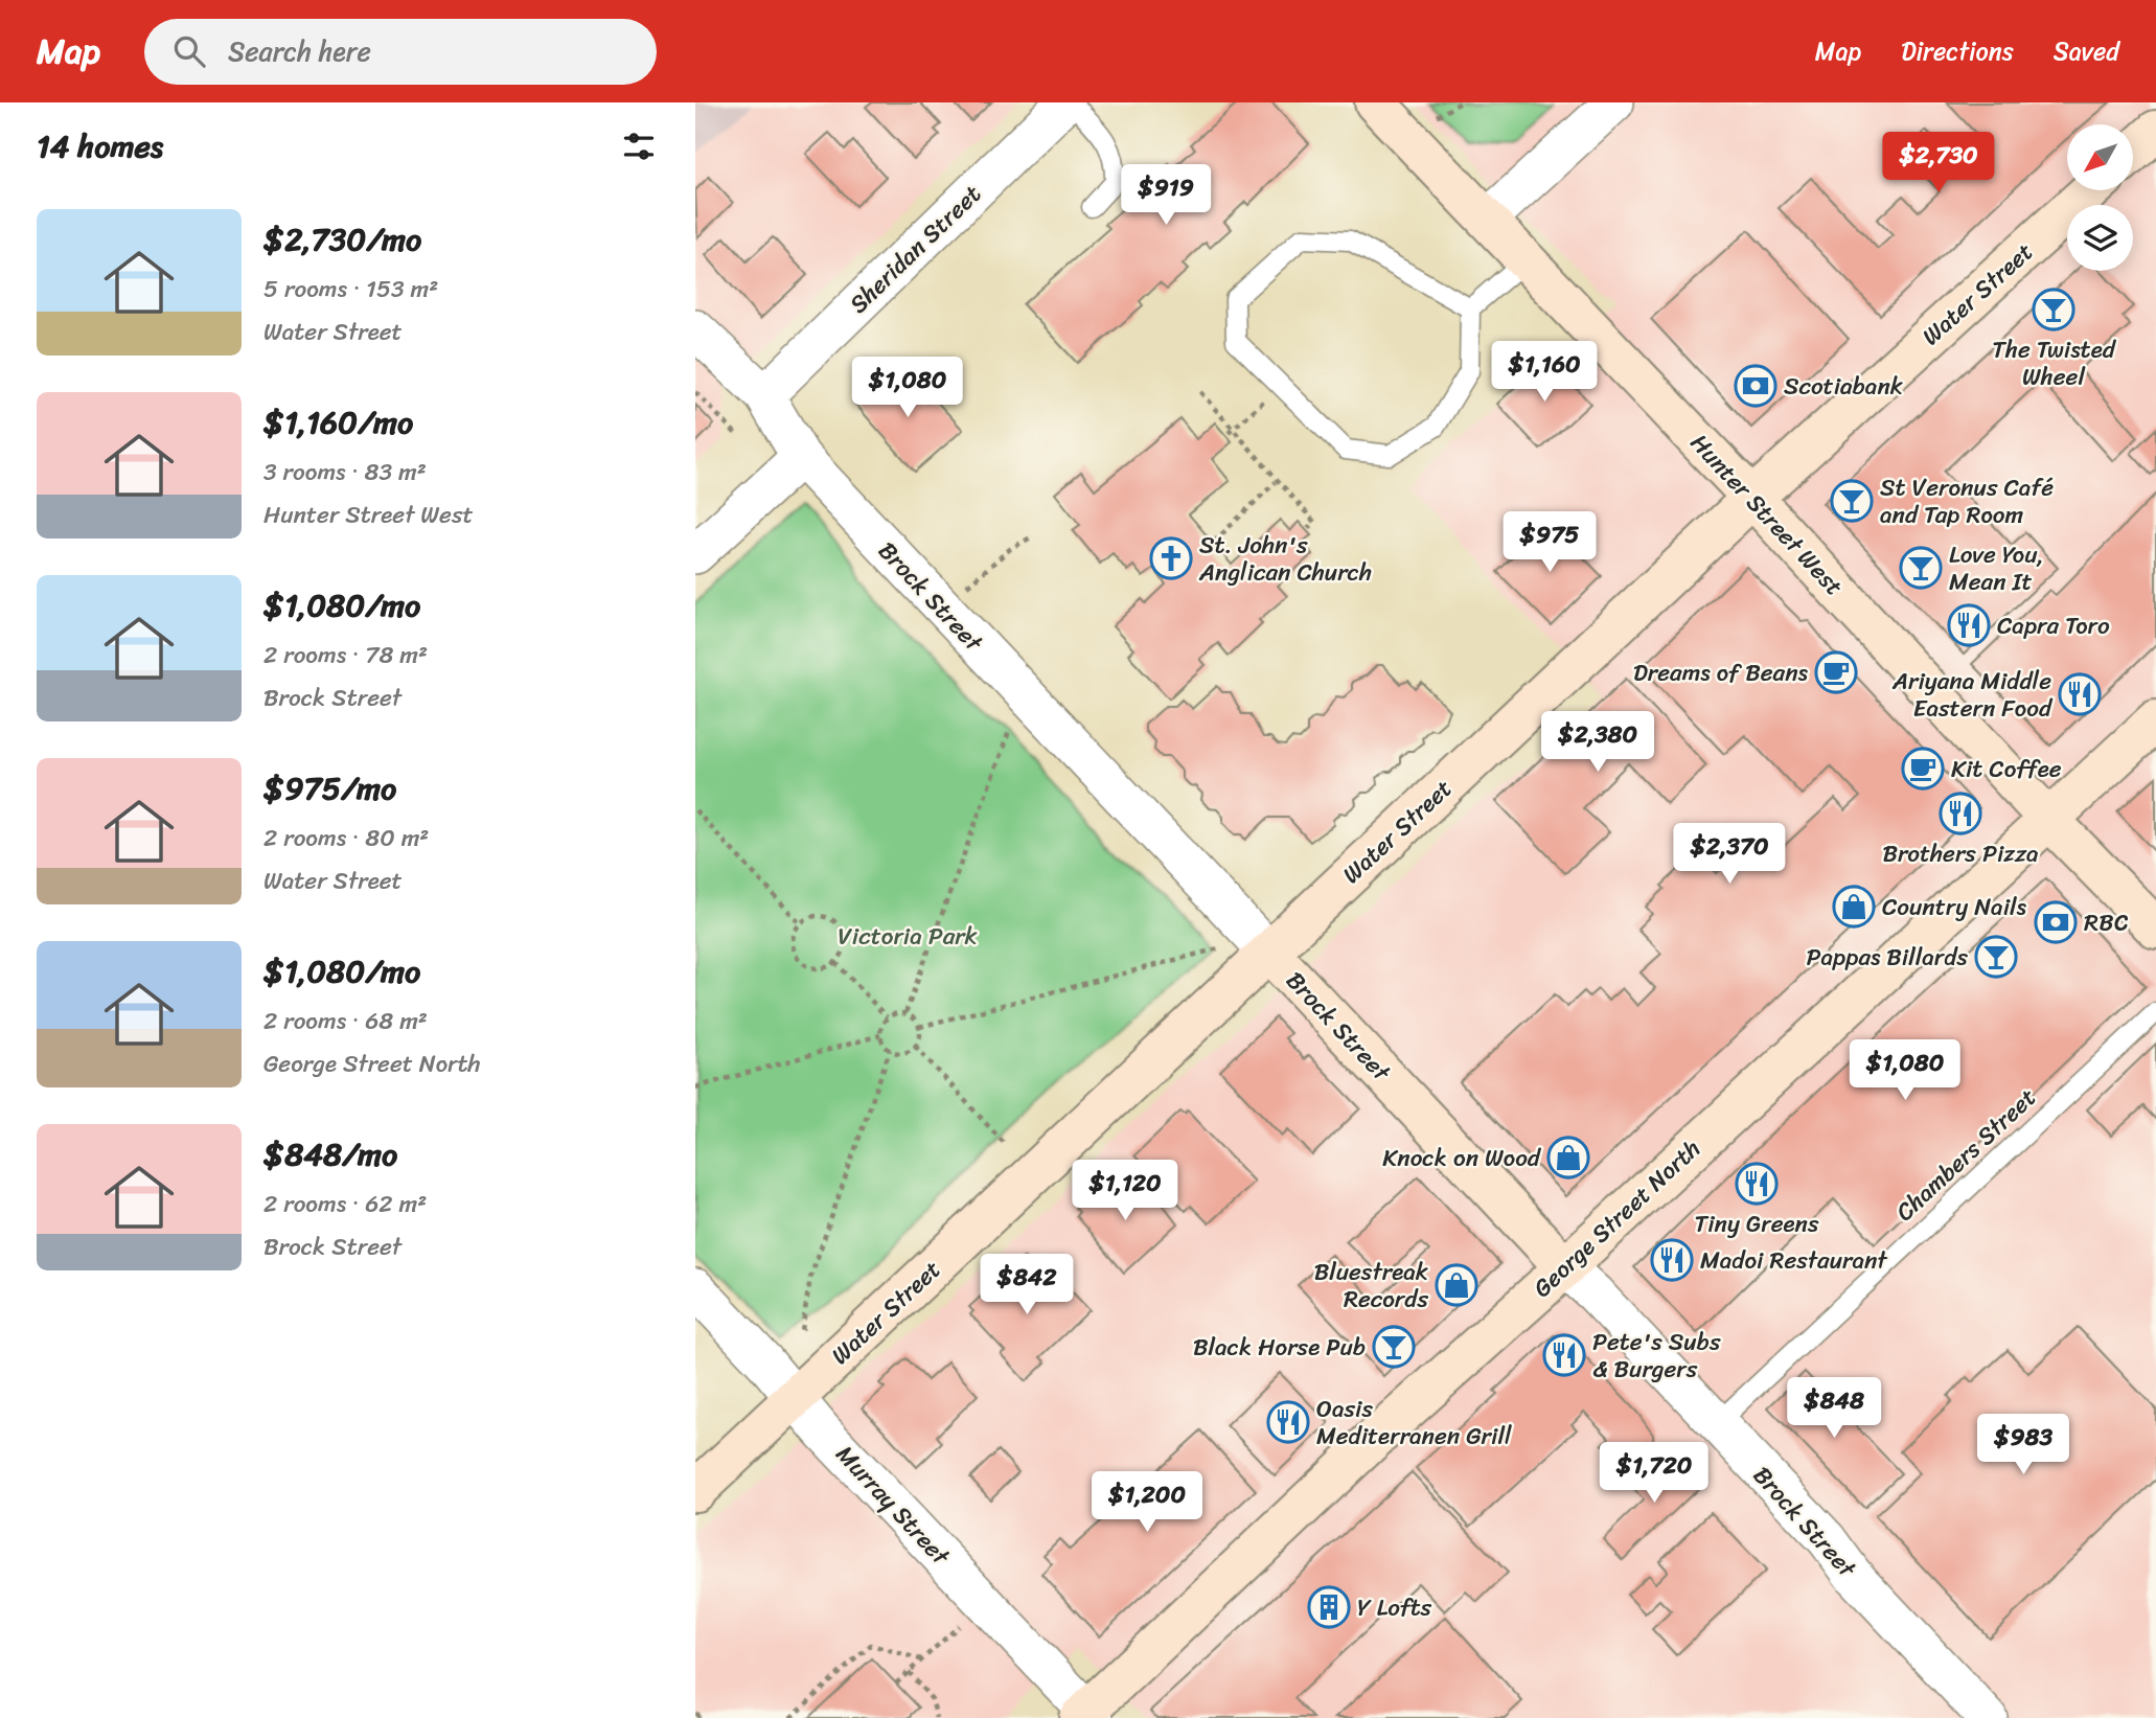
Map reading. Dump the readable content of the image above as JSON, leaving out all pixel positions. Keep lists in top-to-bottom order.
{
  "streets": {
    "main road": [
      "Water Street",
      "Hunter Street West",
      "Brock Street",
      "George Street North"
    ],
    "street": ["Sheridan Street", "Murray Street"],
    "lane": ["Chambers Street"]
  },
  "crossings": [
    ["Sheridan Street", "Brock Street"],
    ["Water Street", "Hunter Street West"],
    ["Water Street", "Brock Street"],
    ["Water Street", "Murray Street"],
    ["Hunter Street West", "George Street North"],
    ["Brock Street", "Chambers Street"],
    ["Brock Street", "George Street North"],
    ["George Street North", "Murray Street"]
  ],
  "parks": ["Victoria Park"],
  "places": {
    "bar": [
      "The Twisted Wheel",
      "St Veronus Café and Tap Room",
      "Love You, Mean It",
      "Pappas Billards",
      "Black Horse Pub"
    ],
    "bank": ["Scotiabank", "RBC"],
    "church": ["St. John's Anglican Church"],
    "restaurant": [
      "Capra Toro",
      "Ariyana Middle Eastern Food",
      "Brothers Pizza",
      "Tiny Greens",
      "Madoi Restaurant",
      "Pete's Subs & Burgers",
      "Oasis Mediterranen Grill"
    ],
    "cafe": ["Dreams of Beans", "Kit Coffee"],
    "shop": ["Country Nails", "Knock on Wood", "Bluestreak Records"],
    "building": ["Y Lofts"]
  },
  "north": "bottom left",
  "page": {
    "header": "Map",
    "search": "Search here",
    "nav": ["Map", "Directions", "Saved"],
    "heading": "14 homes",
    "price": [
      "$2,730",
      "$919",
      "$1,160",
      "$1,080",
      "$975",
      "$2,380",
      "$2,370",
      "$1,080",
      "$1,120",
      "$842",
      "$848",
      "$983",
      "$1,720",
      "$1,200"
    ],
    "list": [
      {
        "name": "$2,730/mo",
        "note": "5 rooms · 153 m² · Water Street"
      },
      {
        "name": "$1,160/mo",
        "note": "3 rooms · 83 m² · Hunter Street West"
      },
      {
        "name": "$1,080/mo",
        "note": "2 rooms · 78 m² · Brock Street"
      },
      {
        "name": "$975/mo",
        "note": "2 rooms · 80 m² · Water Street"
      },
      {
        "name": "$1,080/mo",
        "note": "2 rooms · 68 m² · George Street North"
      },
      {
        "name": "$848/mo",
        "note": "2 rooms · 62 m² · Brock Street"
      }
    ]
  }
}
